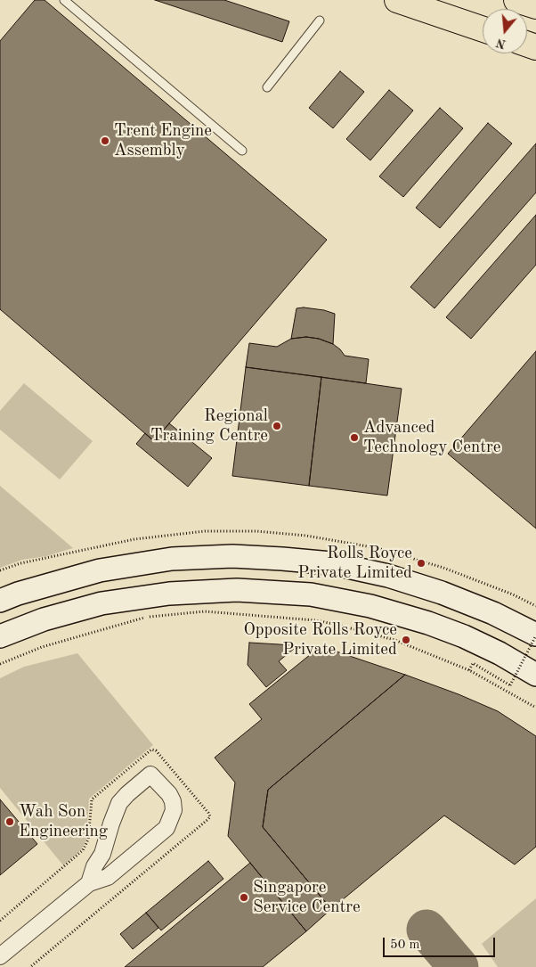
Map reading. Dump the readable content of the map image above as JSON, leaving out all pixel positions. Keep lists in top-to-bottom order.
{
  "places": [
    "Trent Engine Assembly",
    "Regional Training Centre",
    "Advanced Technology Centre",
    "Rolls Royce Private Limited",
    "Opposite Rolls Royce Private Limited",
    "Wah Son Engineering",
    "Singapore Service Centre"
  ],
  "scale_bar": "50 m",
  "north": "bottom"
}
